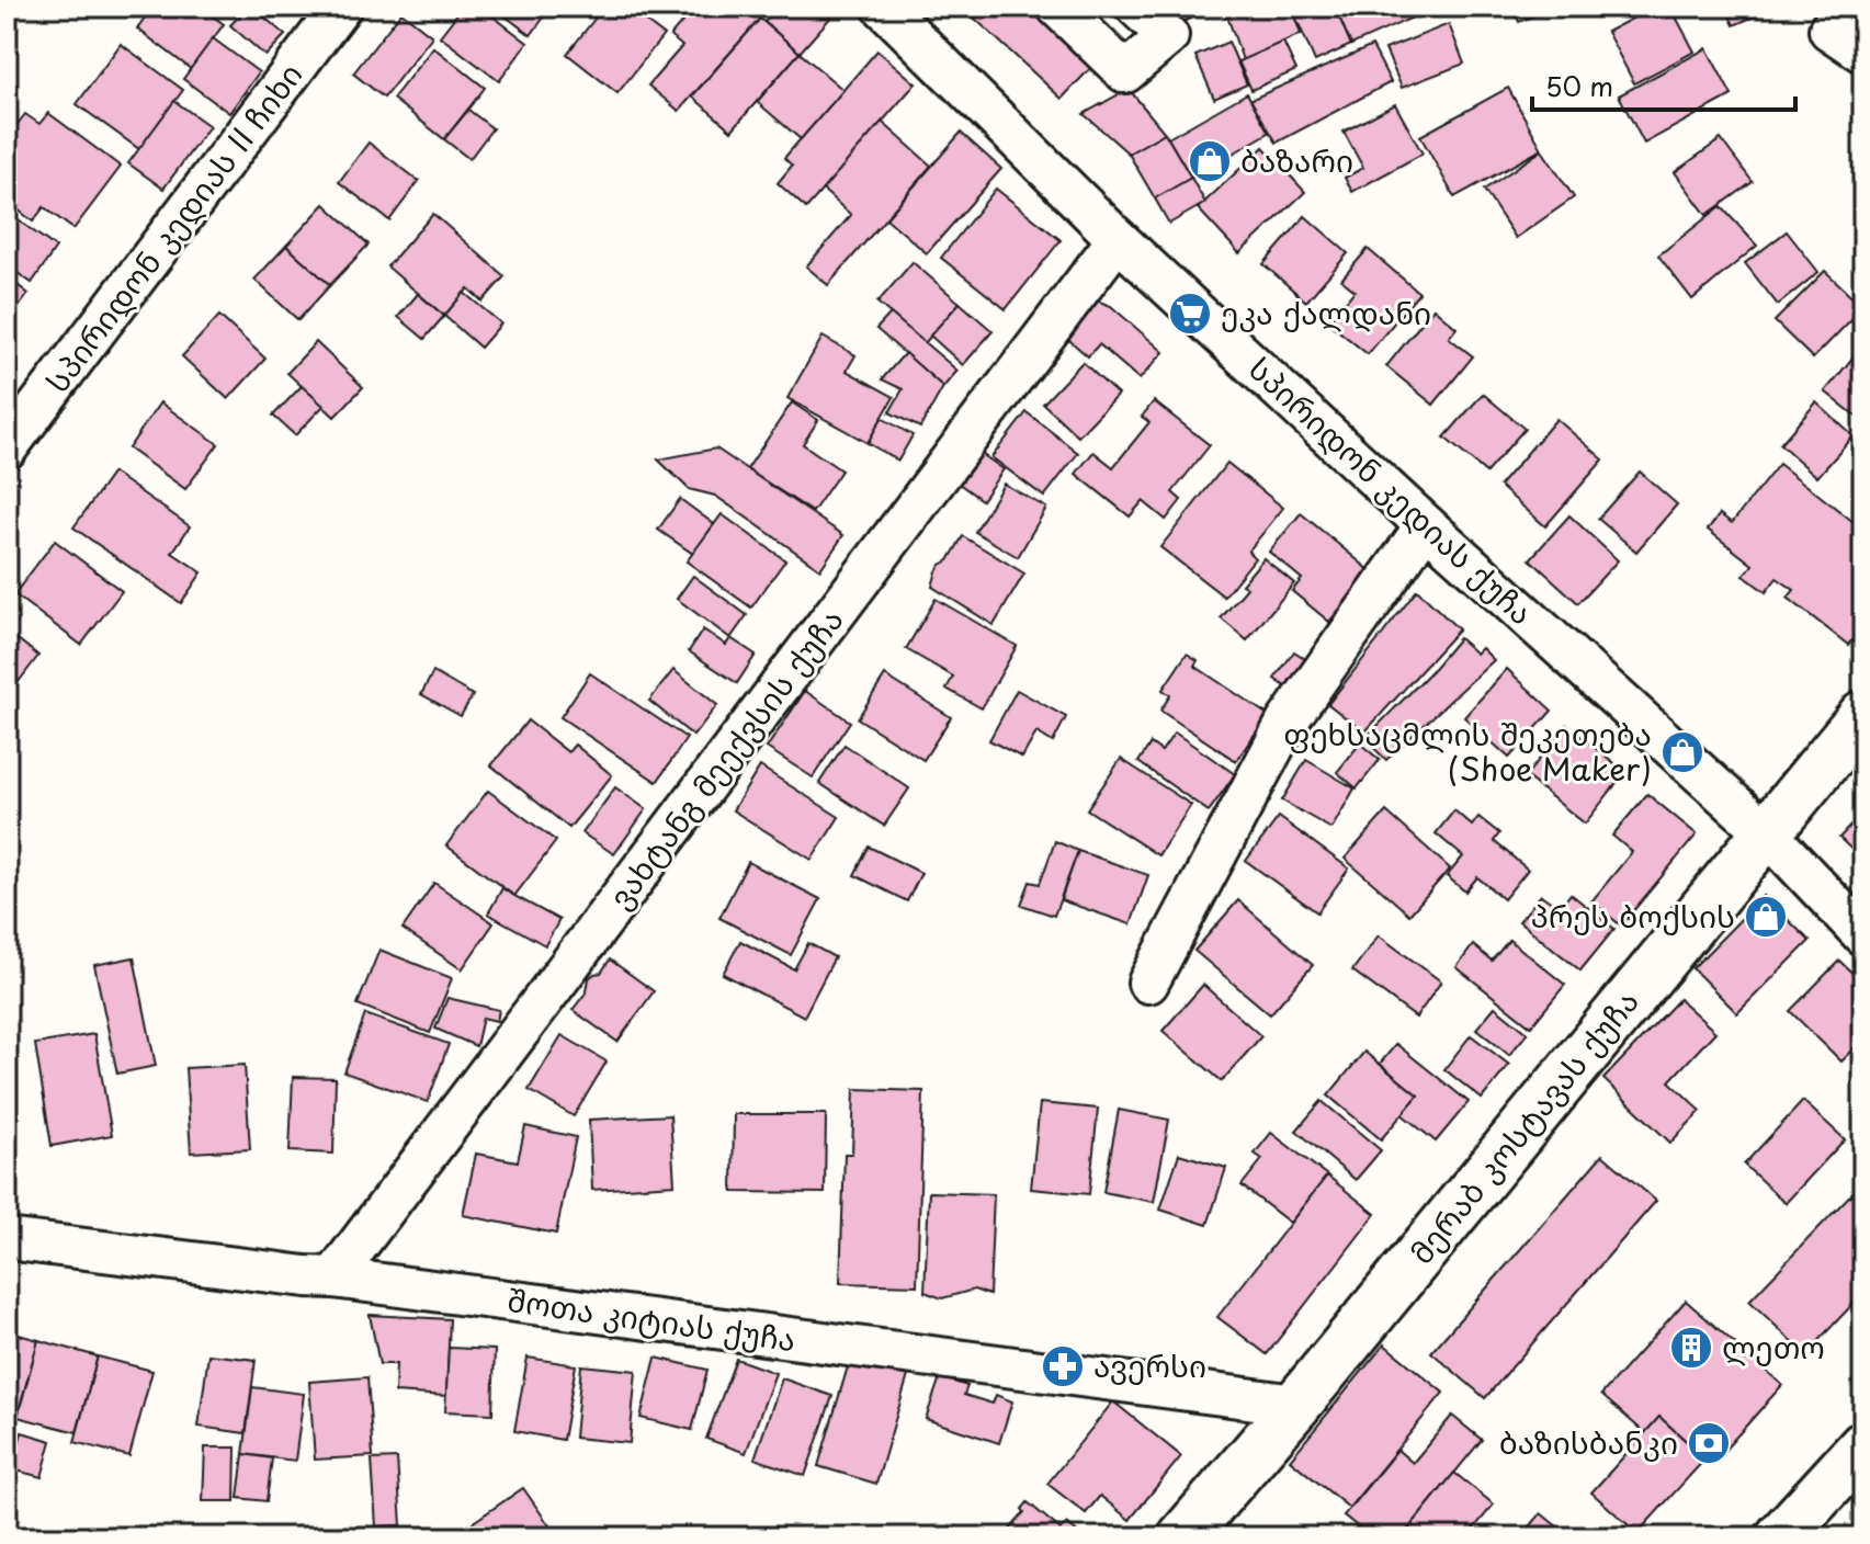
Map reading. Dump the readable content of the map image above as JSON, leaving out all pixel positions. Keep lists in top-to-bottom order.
{
  "streets": {
    "main road": ["მერაბ კოსტავას ქუჩა"],
    "street": [
      "სპირიდონ კედიას II ჩიხი",
      "სპირიდონ კედიას ქუჩა",
      "ვახტანგ მეექვსის ქუჩა",
      "შოთა კიტიას ქუჩა"
    ]
  },
  "crossings": [
    ["სპირიდონ კედიას ქუჩა", "ვახტანგ მეექვსის ქუჩა"],
    ["სპირიდონ კედიას ქუჩა", "მერაბ კოსტავას ქუჩა"],
    ["ვახტანგ მეექვსის ქუჩა", "შოთა კიტიას ქუჩა"],
    ["მერაბ კოსტავას ქუჩა", "შოთა კიტიას ქუჩა"]
  ],
  "places": {
    "shop": ["ბაზარი", "ფეხსაცმლის შეკეთება (Shoe Maker)", "პრეს ბოქსის"],
    "supermarket": ["ეკა ქალდანი"],
    "building": ["ლეთო"],
    "pharmacy": ["ავერსი"],
    "bank": ["ბაზისბანკი"]
  },
  "scale_bar": "50 m"
}
